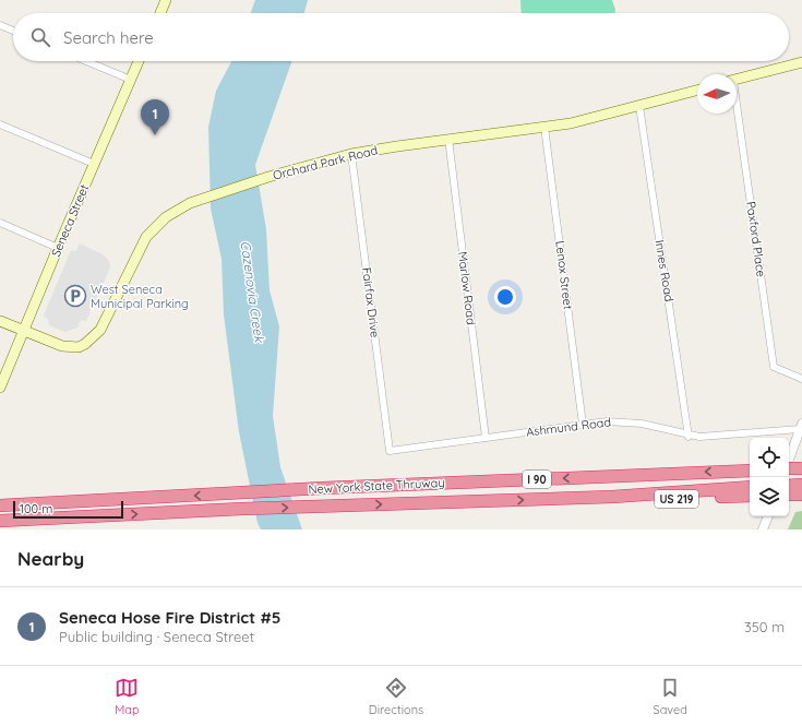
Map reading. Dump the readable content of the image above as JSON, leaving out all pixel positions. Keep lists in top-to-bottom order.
{
  "streets": {
    "highway": ["I 90", "New York State Thruway", "US 219"],
    "main road": ["Orchard Park Road", "Seneca Street"],
    "street": [
      "Paxford Place",
      "Innes Road",
      "Lenox Street",
      "Marlow Road",
      "Fairfax Drive",
      "Ashmund Road"
    ]
  },
  "crossings": [
    ["Orchard Park Road", "Seneca Street"],
    ["Orchard Park Road", "Innes Road"],
    ["Orchard Park Road", "Lenox Street"],
    ["Orchard Park Road", "Marlow Road"],
    ["Orchard Park Road", "Fairfax Drive"],
    ["Innes Road", "Ashmund Road"],
    ["Lenox Street", "Ashmund Road"],
    ["Marlow Road", "Ashmund Road"],
    ["Fairfax Drive", "Ashmund Road"],
    ["New York State Thruway", "US 219"]
  ],
  "water": ["Cazenovia Creek"],
  "places": {
    "parking": ["West Seneca Municipal Parking"]
  },
  "scale_bar": "100 m",
  "north": "left",
  "page": {
    "search": "Search here",
    "pins": "1",
    "scale": "100 m",
    "heading": "Nearby",
    "list": [
      {
        "mark": "1",
        "name": "Seneca Hose Fire District #5",
        "note": "Public building · Seneca Street",
        "value": "350 m"
      }
    ],
    "nav": ["Map", "Directions", "Saved"]
  }
}
